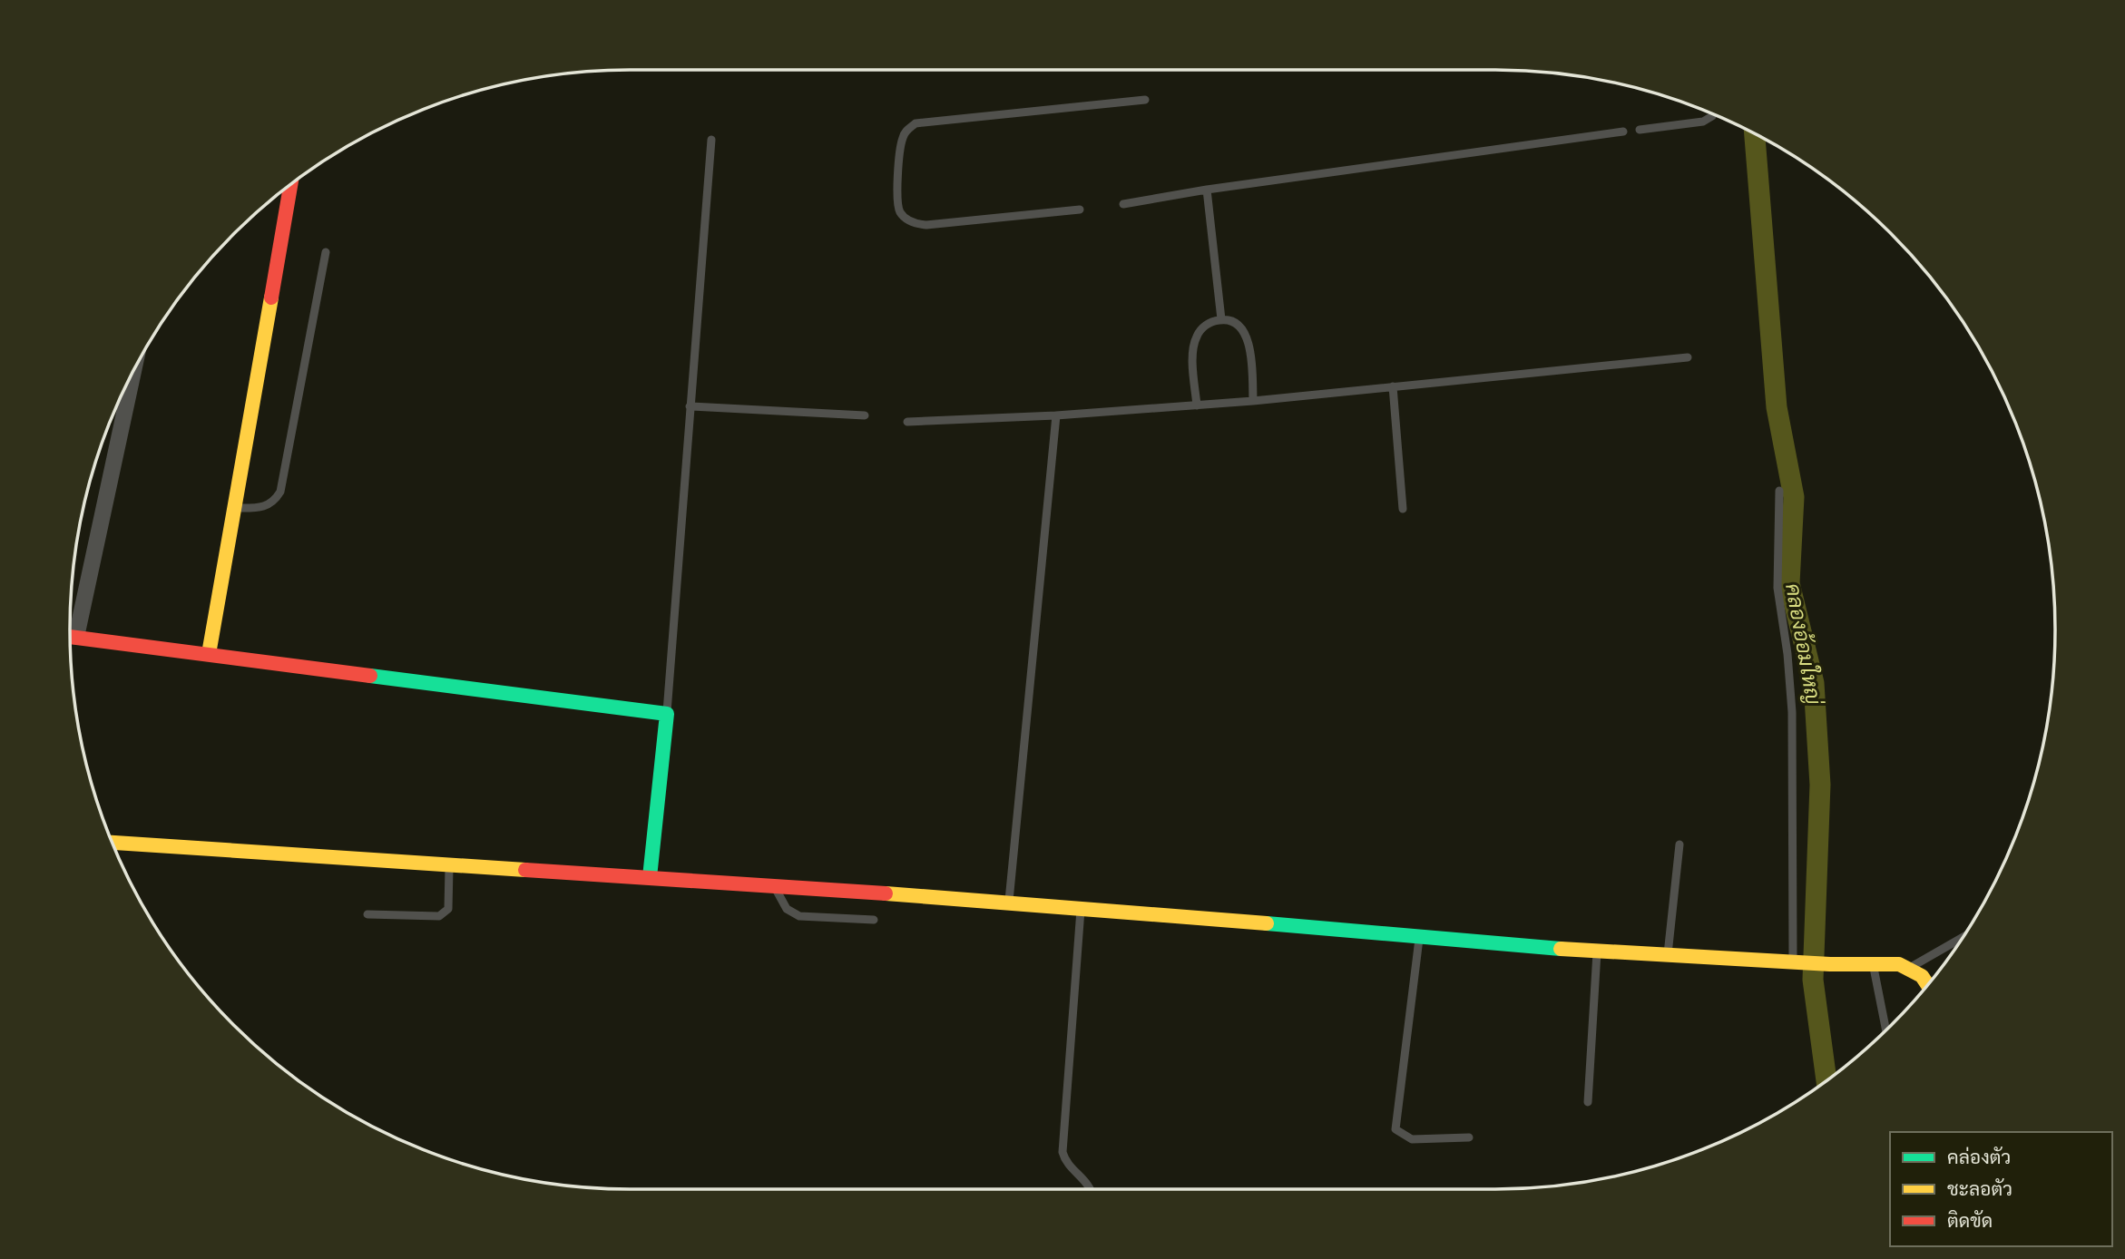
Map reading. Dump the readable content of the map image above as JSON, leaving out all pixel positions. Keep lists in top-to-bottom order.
{
  "water": ["คลองอ้อมใหญ่"],
  "legend": ["คล่องตัว", "ชะลอตัว", "ติดขัด"]
}
